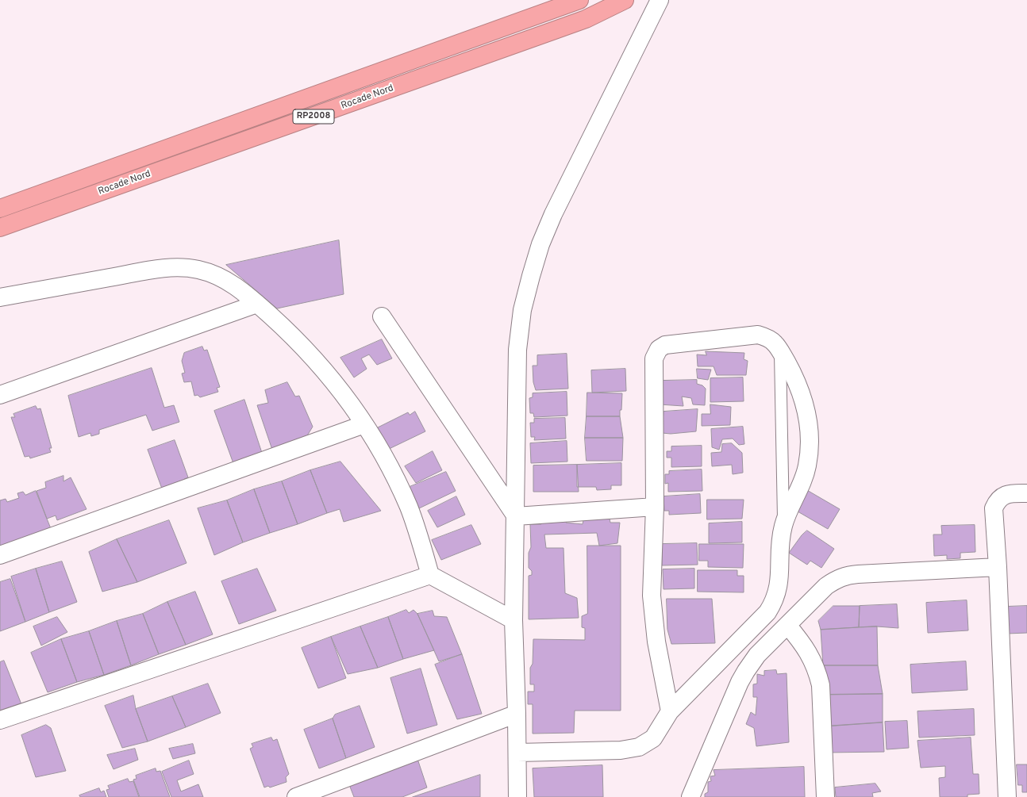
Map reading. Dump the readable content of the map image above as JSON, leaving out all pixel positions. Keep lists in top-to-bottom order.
{
  "streets": {
    "highway": ["Rocade Nord", "RP2008"]
  }
}
